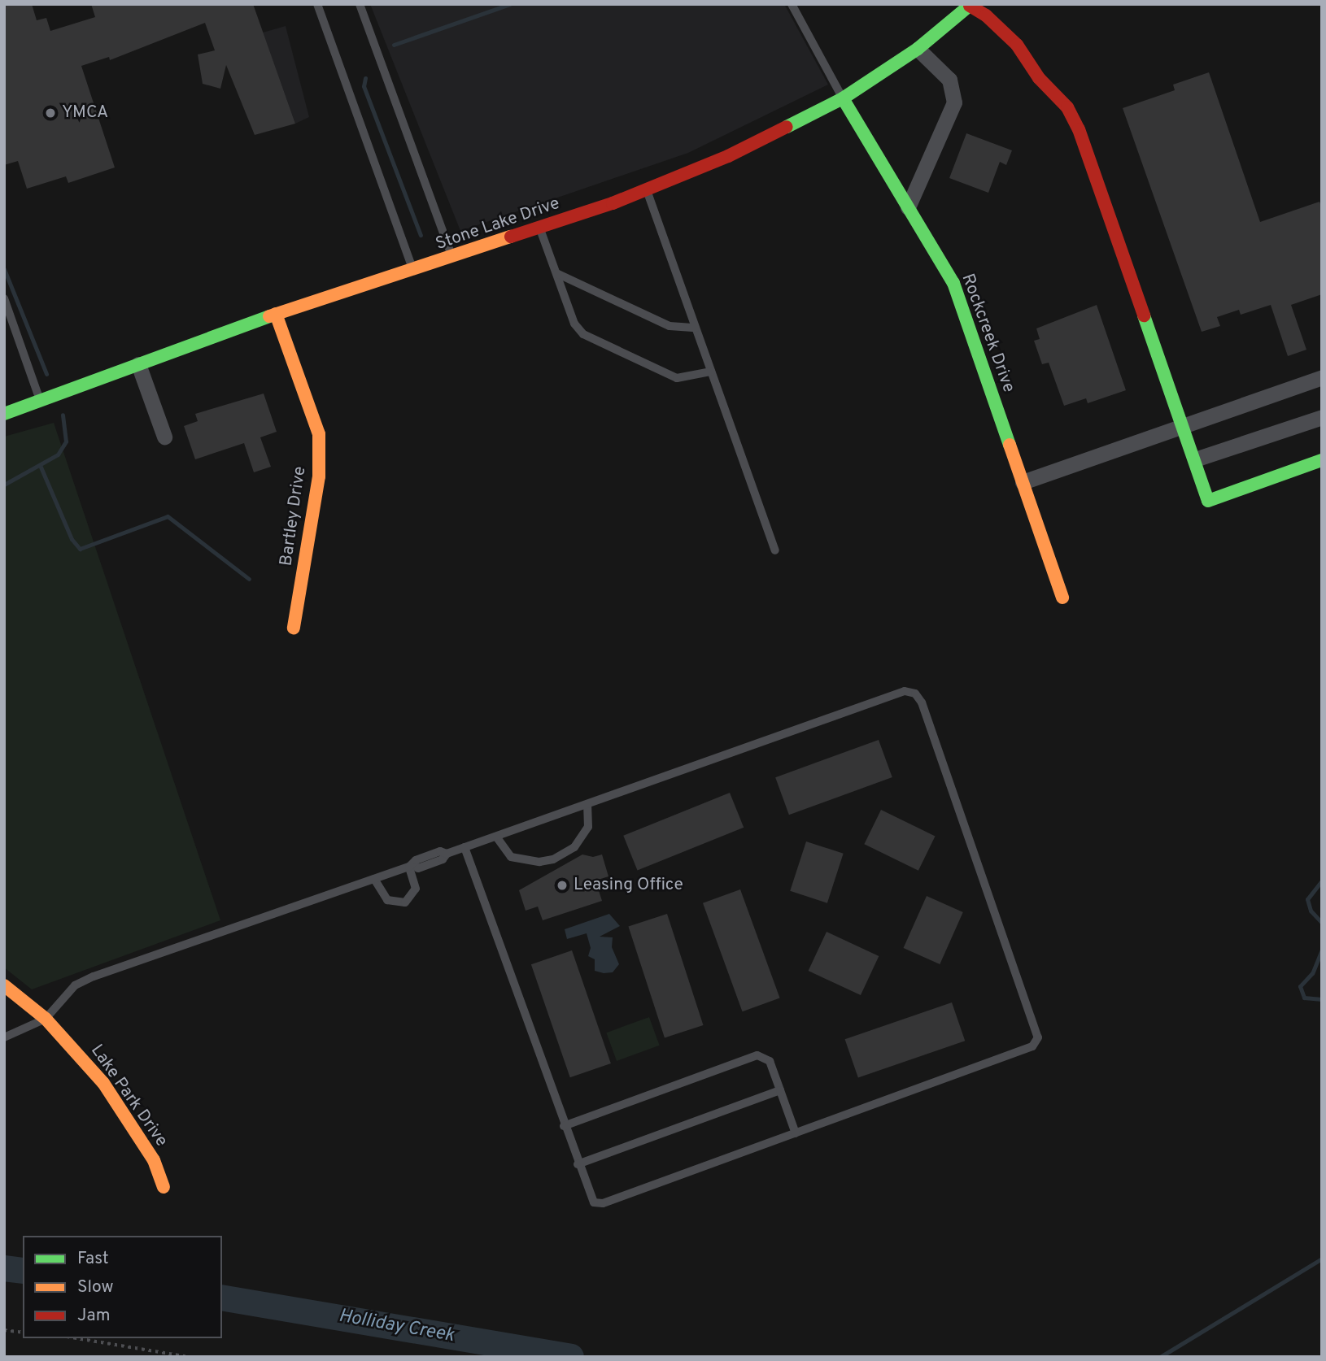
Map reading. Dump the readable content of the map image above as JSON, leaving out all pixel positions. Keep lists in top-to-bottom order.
{
  "streets": {
    "street": [
      "Stone Lake Drive",
      "Rockcreek Drive",
      "Bartley Drive",
      "Lake Park Drive"
    ]
  },
  "crossings": [
    ["Stone Lake Drive", "Rockcreek Drive"],
    ["Stone Lake Drive", "Bartley Drive"]
  ],
  "water": ["Holliday Creek"],
  "places": ["YMCA", "Leasing Office"],
  "legend": ["Fast", "Slow", "Jam"]
}
